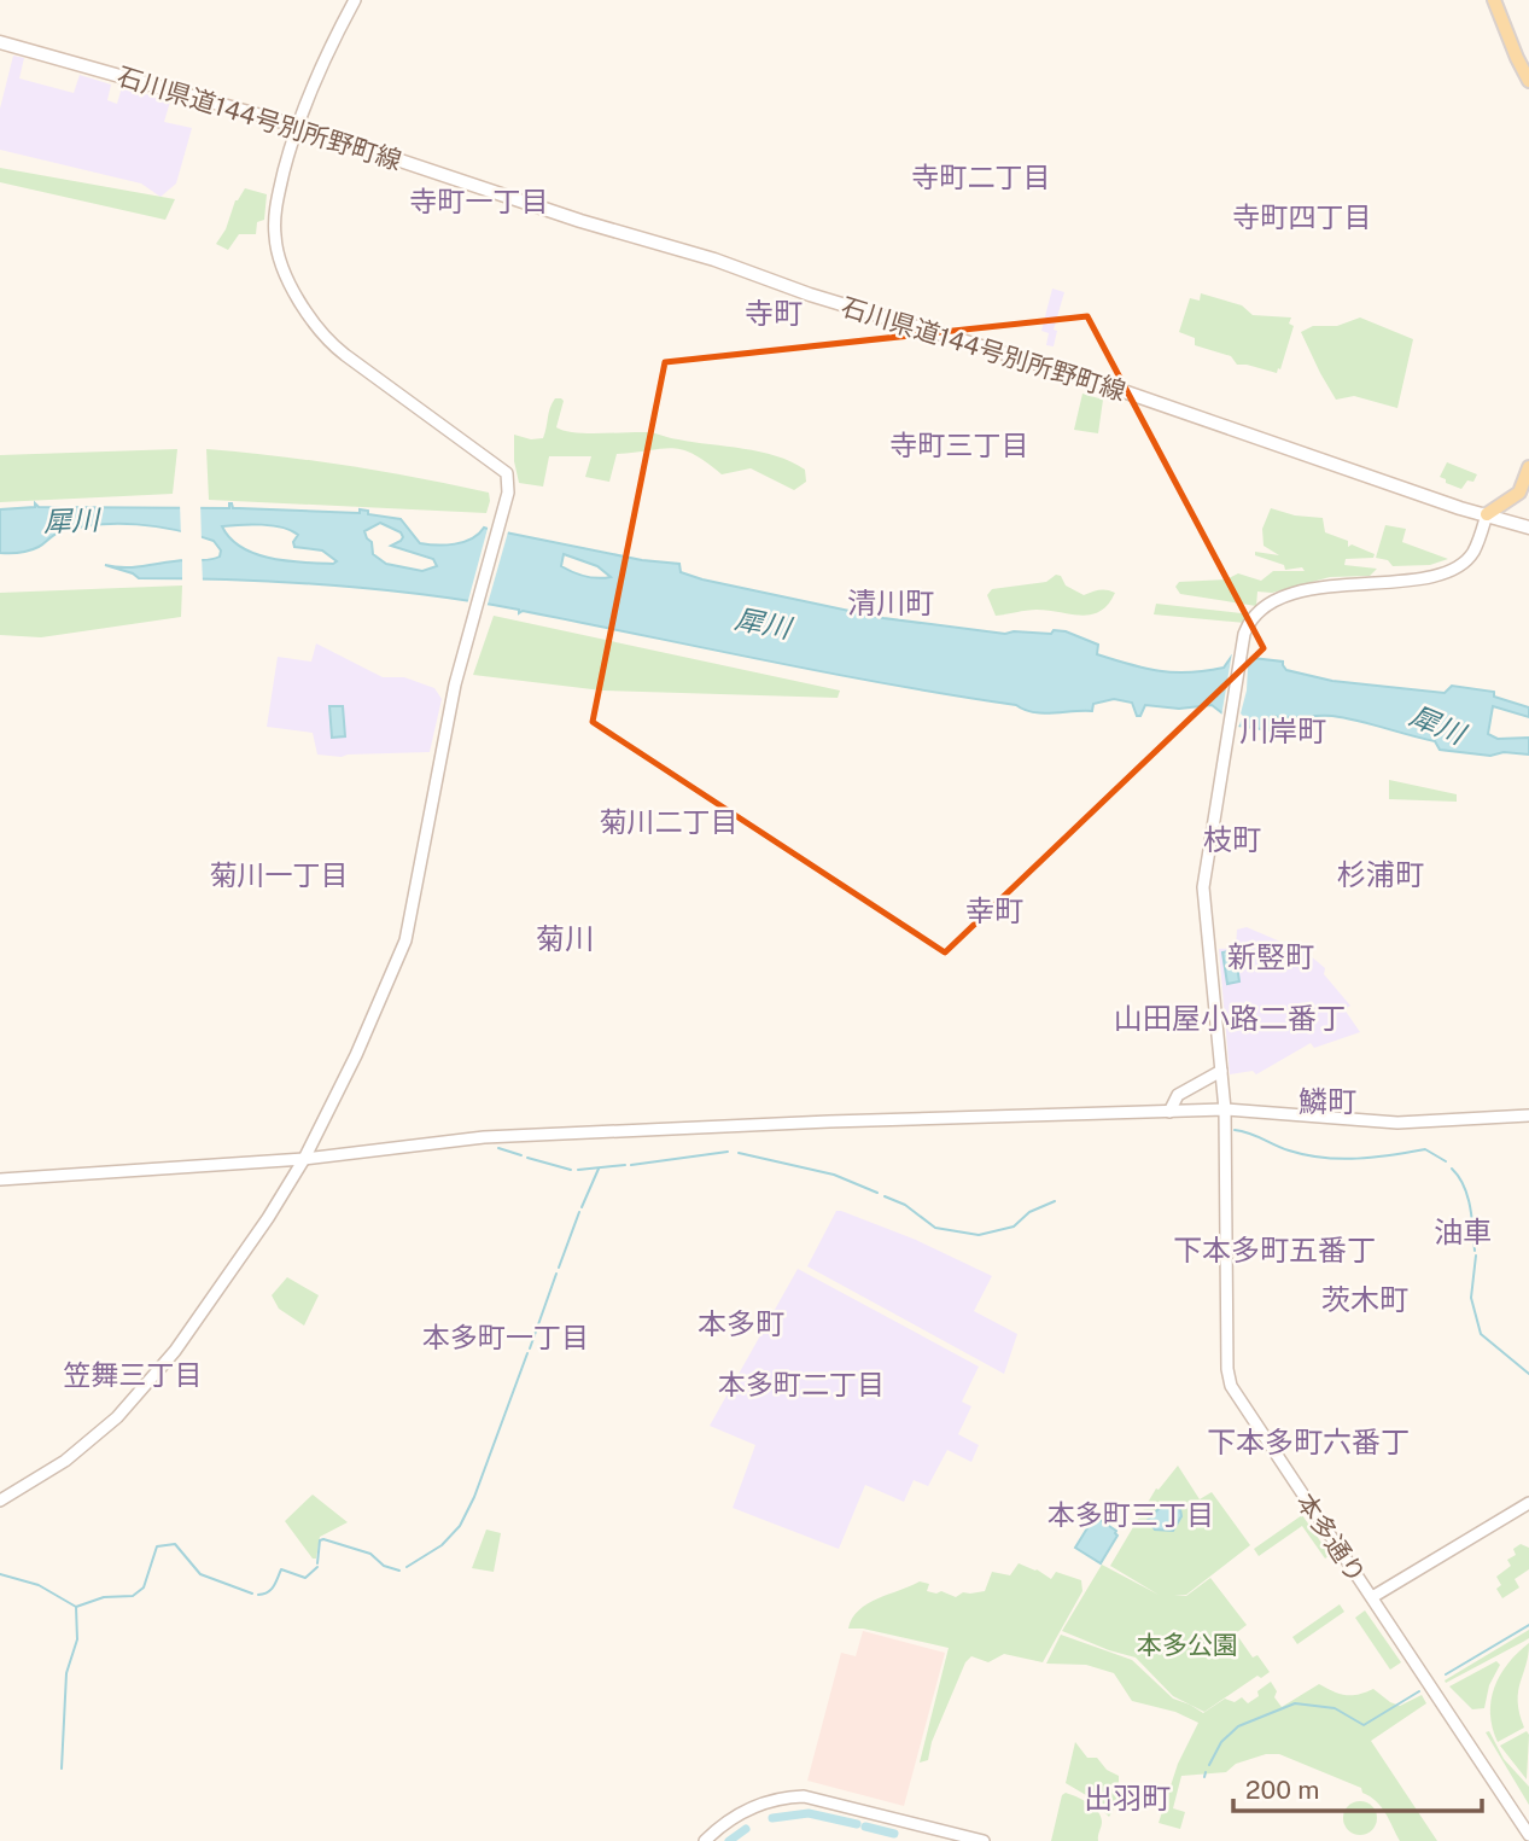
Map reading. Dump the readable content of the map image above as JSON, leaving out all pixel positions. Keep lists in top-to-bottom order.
{
  "streets": {
    "main road": ["石川県道144号別所野町線"],
    "street": ["本多通り"]
  },
  "crossings": [
    ["石川県道144号別所野町線", "本多通り"]
  ],
  "districts": [
    "寺町二丁目",
    "寺町一丁目",
    "寺町四丁目",
    "寺町",
    "寺町三丁目",
    "清川町",
    "川岸町",
    "菊川二丁目",
    "枝町",
    "菊川一丁目",
    "杉浦町",
    "幸町",
    "菊川",
    "新竪町",
    "山田屋小路二番丁",
    "鱗町",
    "油車",
    "下本多町五番丁",
    "茨木町",
    "本多町",
    "本多町一丁目",
    "笠舞三丁目",
    "本多町二丁目",
    "下本多町六番丁",
    "本多町三丁目",
    "出羽町"
  ],
  "water": ["犀川"],
  "parks": ["本多公園"],
  "scale_bar": "200 m"
}
